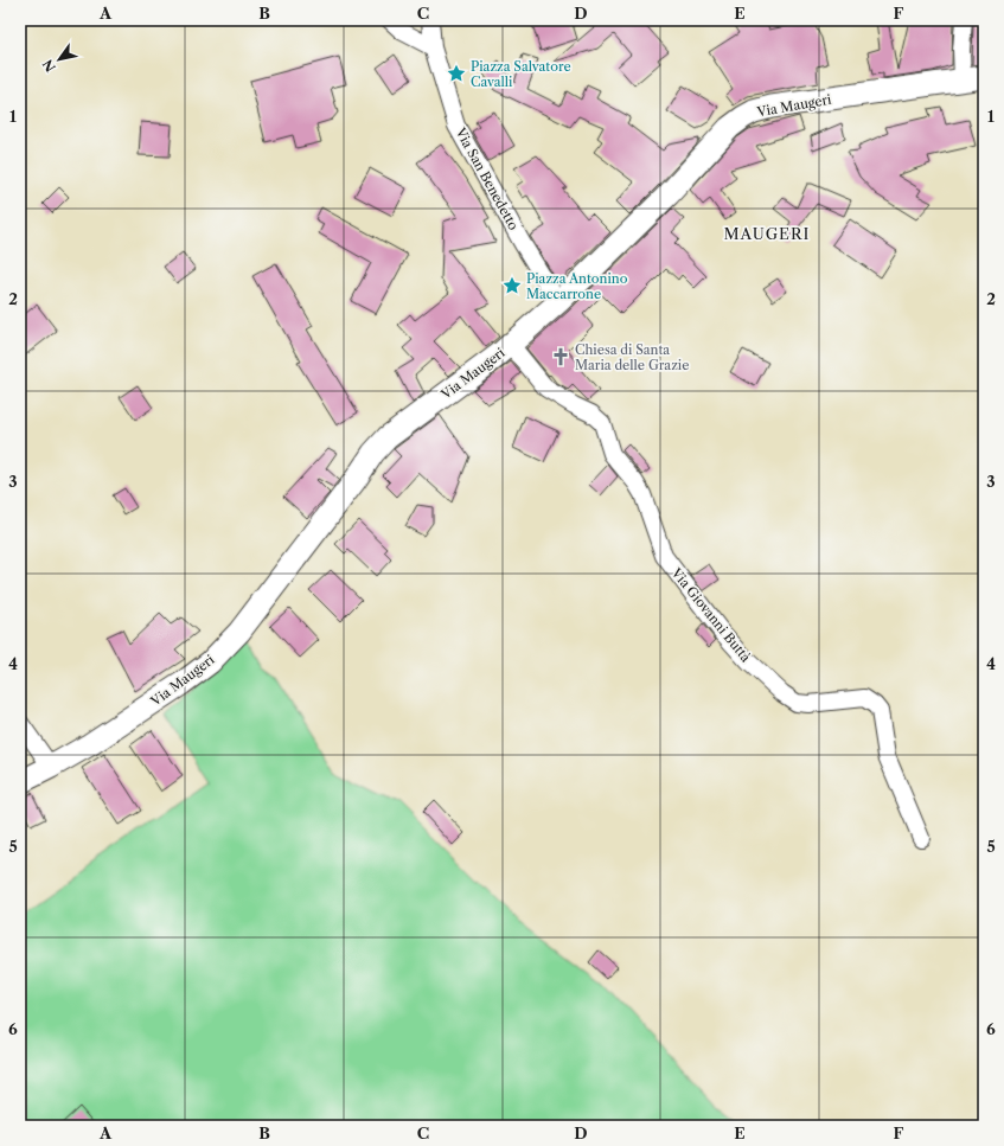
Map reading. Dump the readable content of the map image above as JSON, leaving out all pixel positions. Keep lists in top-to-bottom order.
{
  "streets": {
    "street": ["Via Maugeri", "Via San Benedetto", "Via Giovanni Buttà"]
  },
  "crossings": [
    ["Via Maugeri", "Via San Benedetto"],
    ["Via Maugeri", "Via Giovanni Buttà"]
  ],
  "districts": ["MAUGERI"],
  "places": {
    "place": ["Piazza Salvatore Cavalli", "Piazza Antonino Maccarrone"],
    "church": ["Chiesa di Santa Maria delle Grazie"]
  },
  "north": "bottom left",
  "grid": {
    "columns": [
      "A",
      "B",
      "C",
      "D",
      "E",
      "F"
    ],
    "rows": [
      "1",
      "2",
      "3",
      "4",
      "5",
      "6"
    ]
  }
}
